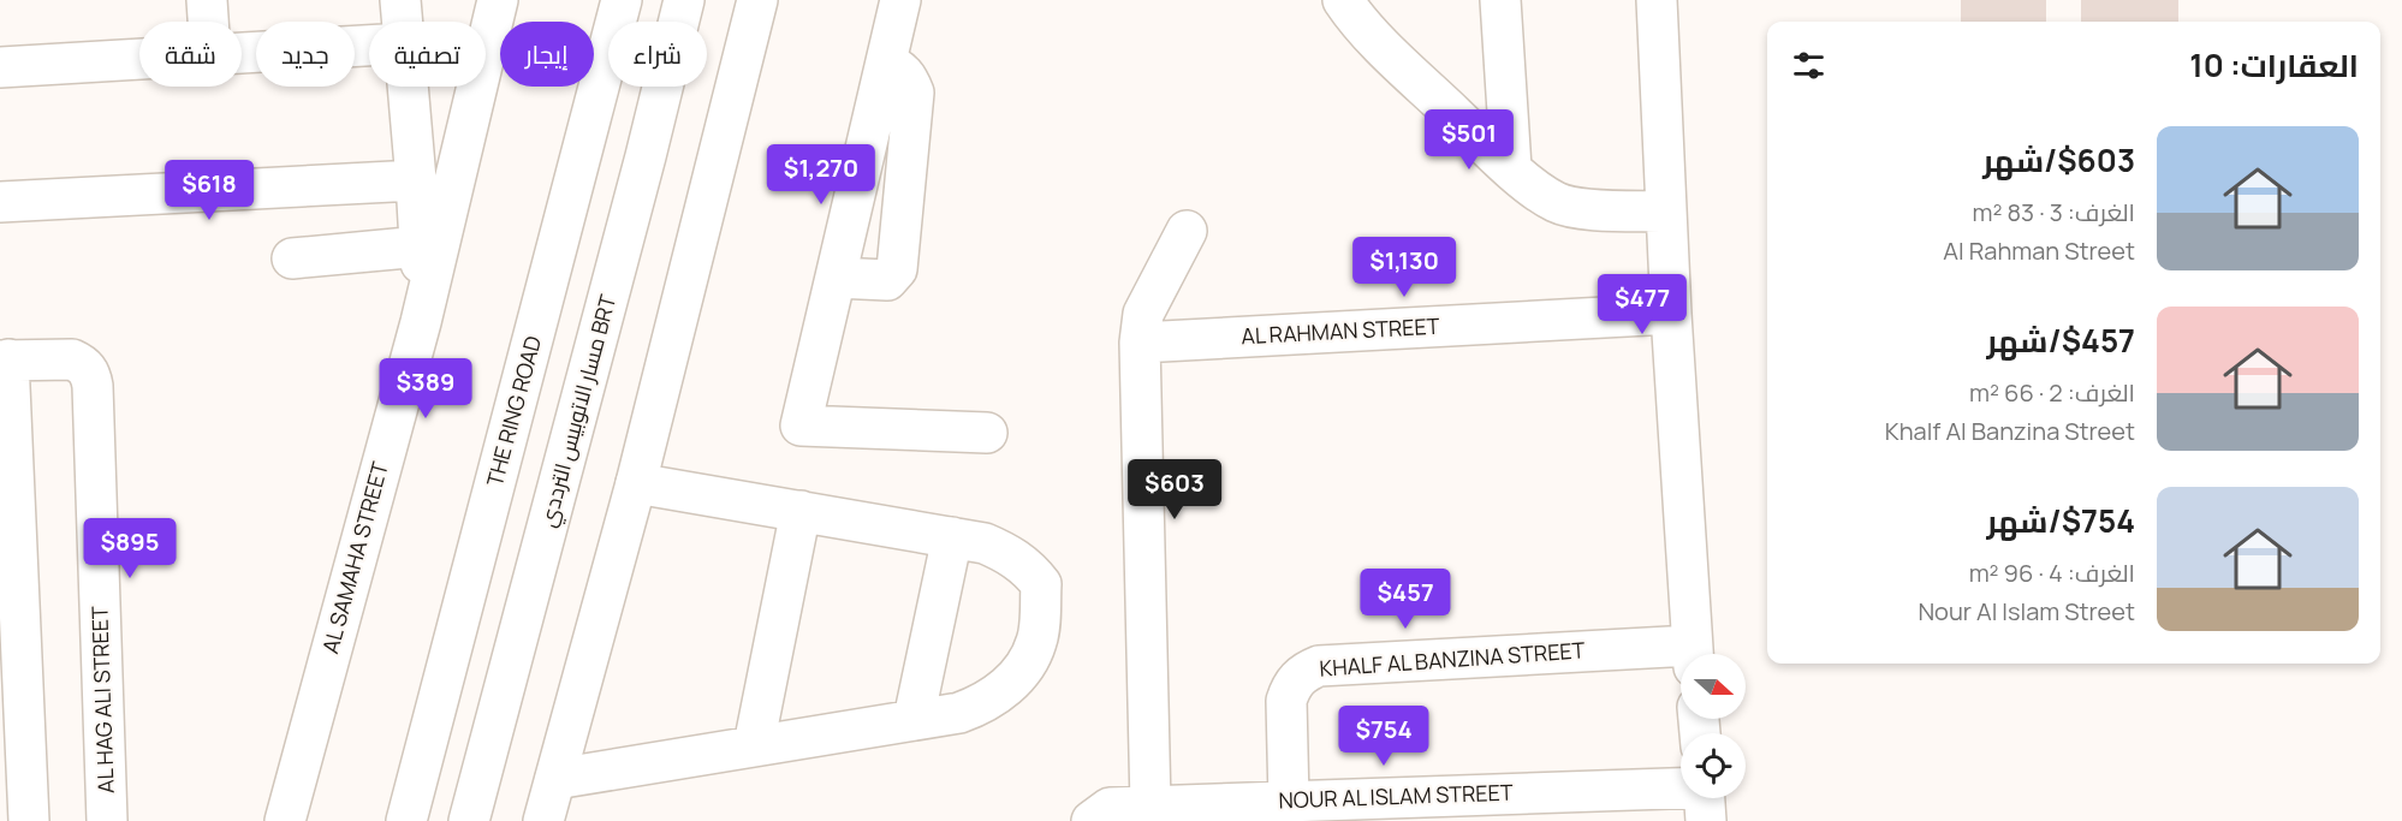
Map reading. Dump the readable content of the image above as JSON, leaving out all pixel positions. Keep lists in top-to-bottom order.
{
  "streets": {
    "main road": [
      "AL RAHMAN STREET",
      "THE RING ROAD",
      "مسار الاتوبيس الترددي BRT",
      "AL SAMAHA STREET",
      "KHALF AL BANZINA STREET",
      "AL HAG ALI STREET",
      "NOUR AL ISLAM STREET"
    ]
  },
  "crossings": [
    ["KHALF AL BANZINA STREET", "NOUR AL ISLAM STREET"]
  ],
  "north": "right",
  "page": {
    "chip": [
      "شراء",
      "إيجار",
      "تصفية",
      "جديد",
      "شقة"
    ],
    "heading": "العقارات: 10",
    "list": [
      {
        "name": "$603/شهر",
        "note": "الغرف: 3 · 83 m² · Al Rahman Street"
      },
      {
        "name": "$457/شهر",
        "note": "الغرف: 2 · 66 m² · Khalf Al Banzina Street"
      },
      {
        "name": "$754/شهر",
        "note": "الغرف: 4 · 96 m² · Nour Al Islam Street"
      }
    ],
    "price": [
      "$501",
      "$1,270",
      "$618",
      "$1,130",
      "$477",
      "$389",
      "$603",
      "$895",
      "$457",
      "$754"
    ]
  }
}
